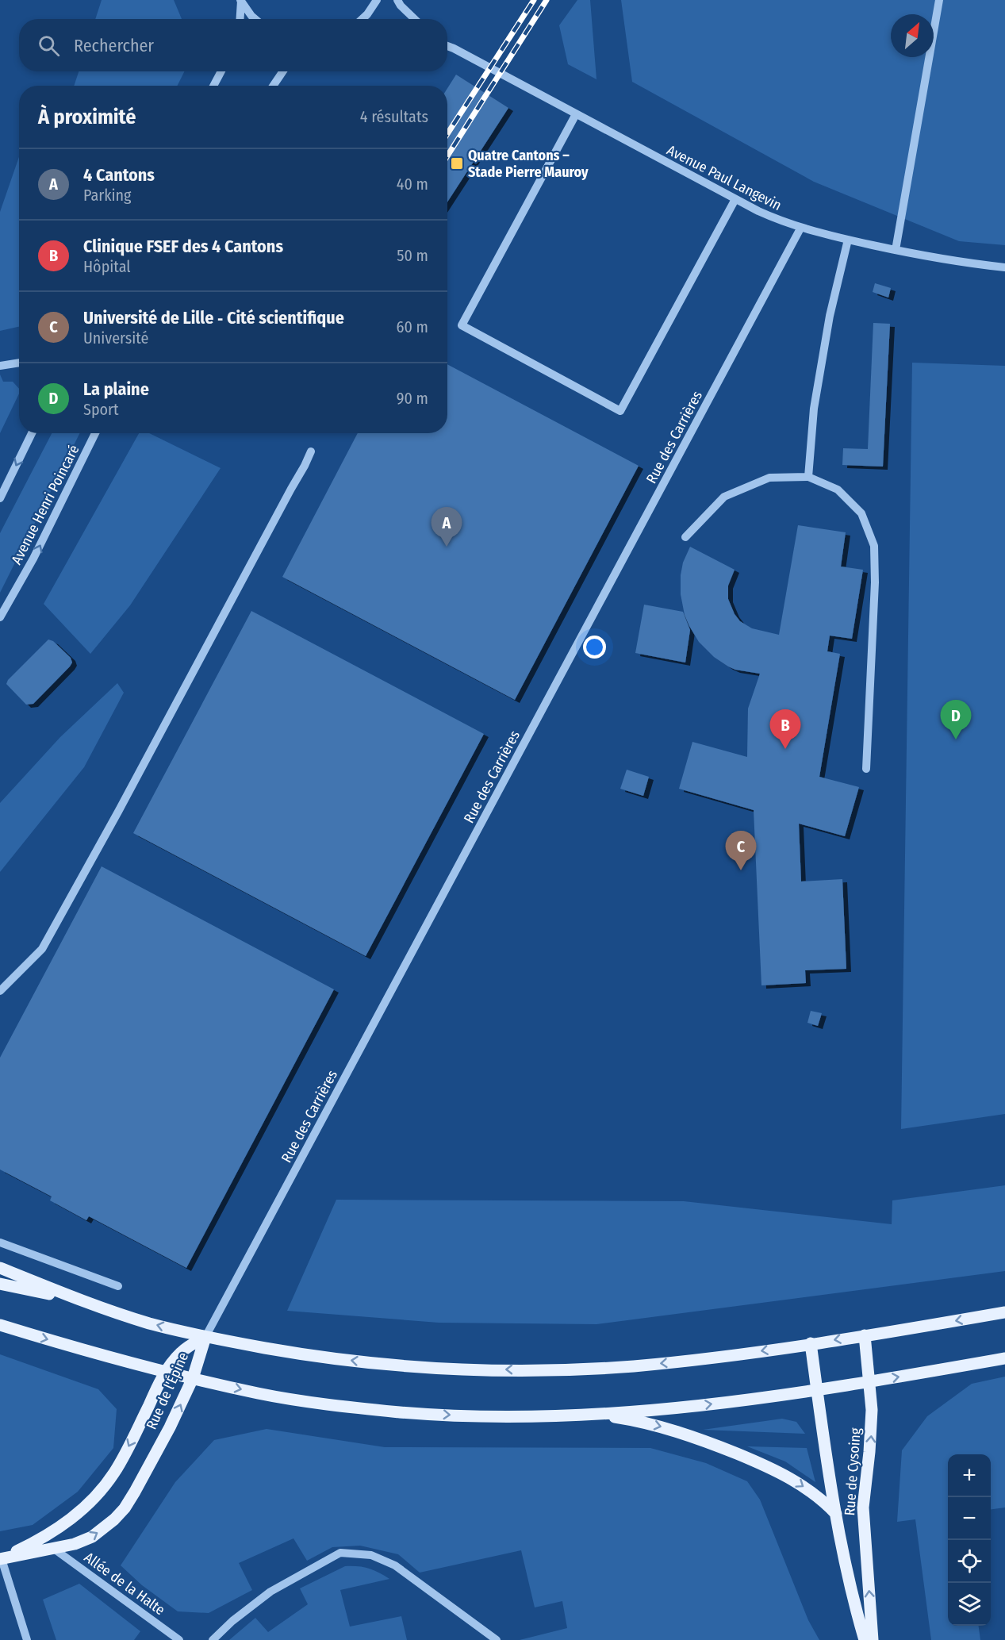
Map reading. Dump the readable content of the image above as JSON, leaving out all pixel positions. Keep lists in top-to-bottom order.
{
  "streets": {
    "main road": ["Rue de l'Épine", "Rue de Cysoing"],
    "street": [
      "Avenue Paul Langevin",
      "Rue des Carrières",
      "Avenue Henri Poincaré",
      "Allée de la Halte"
    ]
  },
  "crossings": [
    ["Avenue Paul Langevin", "Rue des Carrières"],
    ["Rue des Carrières", "Rue de l'Épine"],
    ["Rue de l'Épine", "Allée de la Halte"]
  ],
  "places": {
    "transit": ["Quatre Cantons – Stade Pierre Mauroy"]
  },
  "north": "top right",
  "page": {
    "search": "Rechercher",
    "heading": ["À proximité", "4 résultats"],
    "list": [
      {
        "mark": "A",
        "name": "4 Cantons",
        "note": "Parking",
        "value": "40 m"
      },
      {
        "mark": "B",
        "name": "Clinique FSEF des 4 Cantons",
        "note": "Hôpital",
        "value": "50 m"
      },
      {
        "mark": "C",
        "name": "Université de Lille ‐ Cité scientifique",
        "note": "Université",
        "value": "60 m"
      },
      {
        "mark": "D",
        "name": "La plaine",
        "note": "Sport",
        "value": "90 m"
      }
    ],
    "pins": [
      "A",
      "D",
      "B",
      "C"
    ],
    "map_buttons": ["+", "−"]
  }
}
